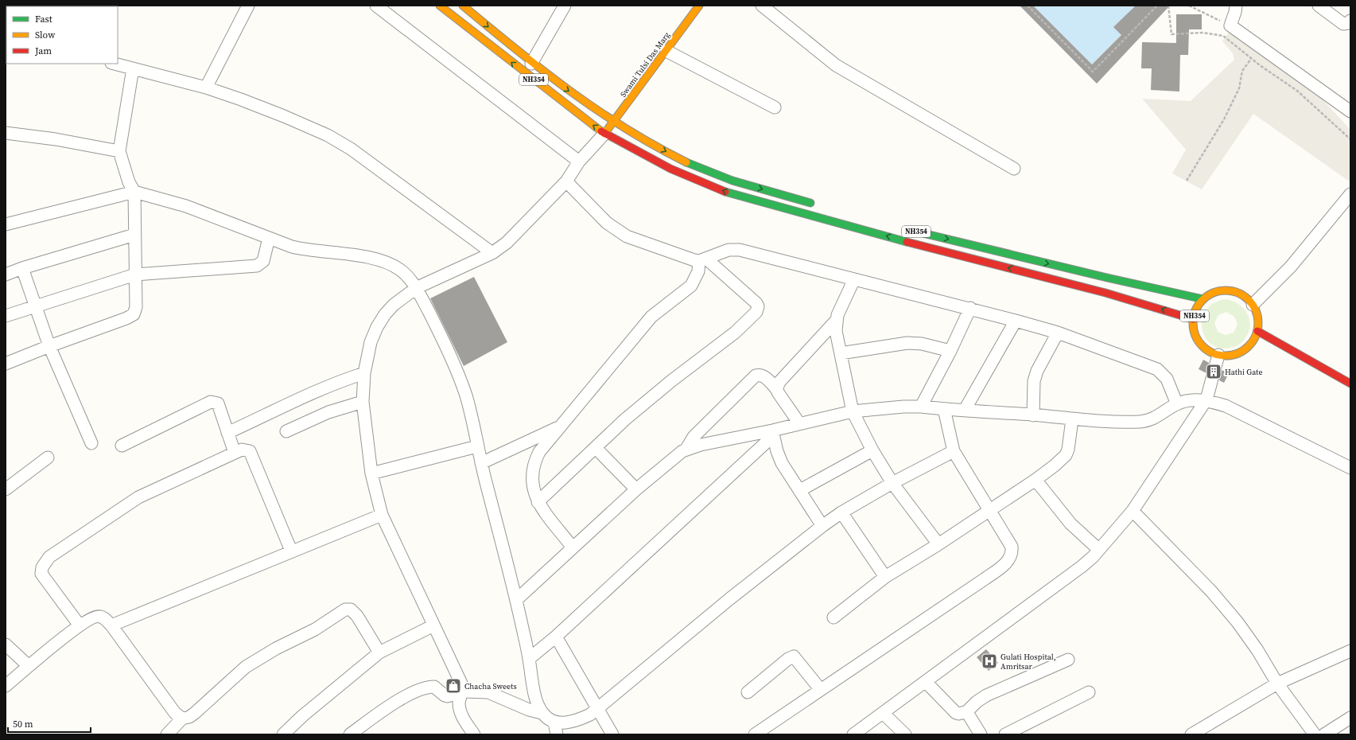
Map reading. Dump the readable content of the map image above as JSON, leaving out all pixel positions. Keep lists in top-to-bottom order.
{
  "streets": {
    "main road": ["Swami Tulsi Das Marg", "NH354"]
  },
  "crossings": [
    ["Swami Tulsi Das Marg", "NH354"]
  ],
  "places": {
    "building": ["Hathi Gate"],
    "hospital": ["Gulati Hospital, Amritsar"],
    "shop": ["Chacha Sweets"]
  },
  "legend": ["Fast", "Slow", "Jam"],
  "scale_bar": "50 m"
}
